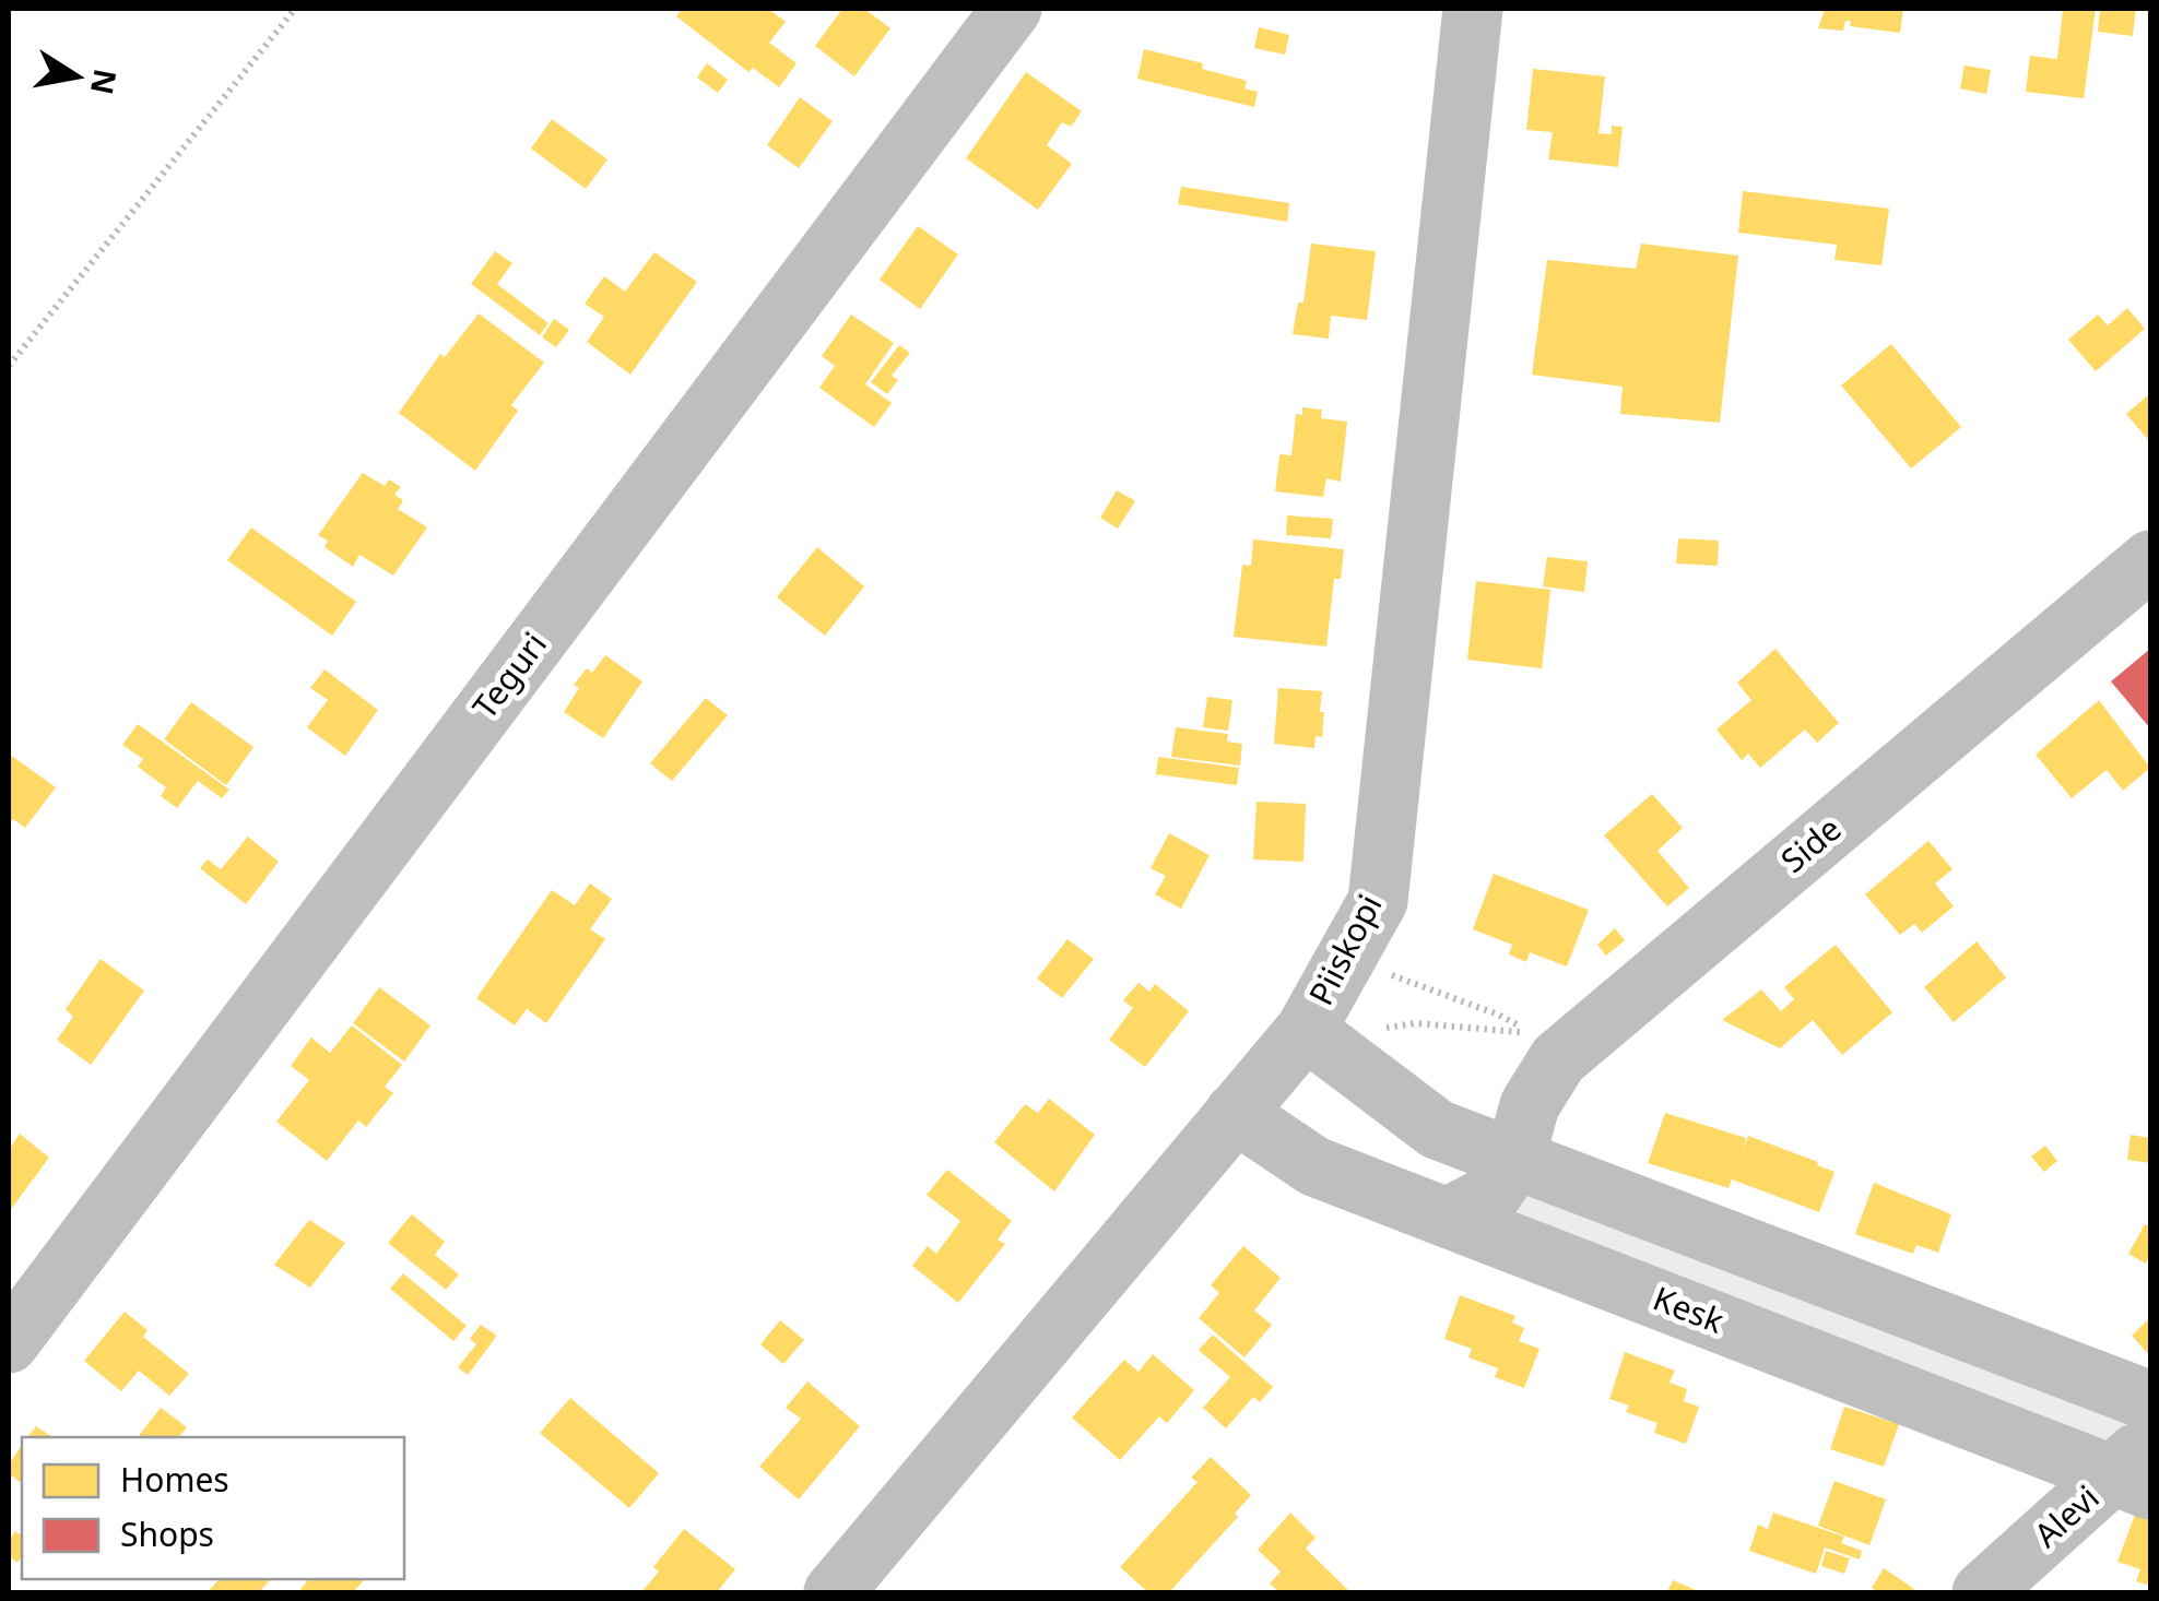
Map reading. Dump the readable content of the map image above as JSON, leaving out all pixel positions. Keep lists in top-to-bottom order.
{
  "streets": {
    "street": [
      "Teguri",
      "Side",
      "Piiskopi",
      "Kesk",
      "Alevi"
    ]
  },
  "crossings": [
    ["Piiskopi", "Kesk"],
    ["Kesk", "Alevi"]
  ],
  "legend": ["Homes", "Shops"],
  "north": "right"
}
